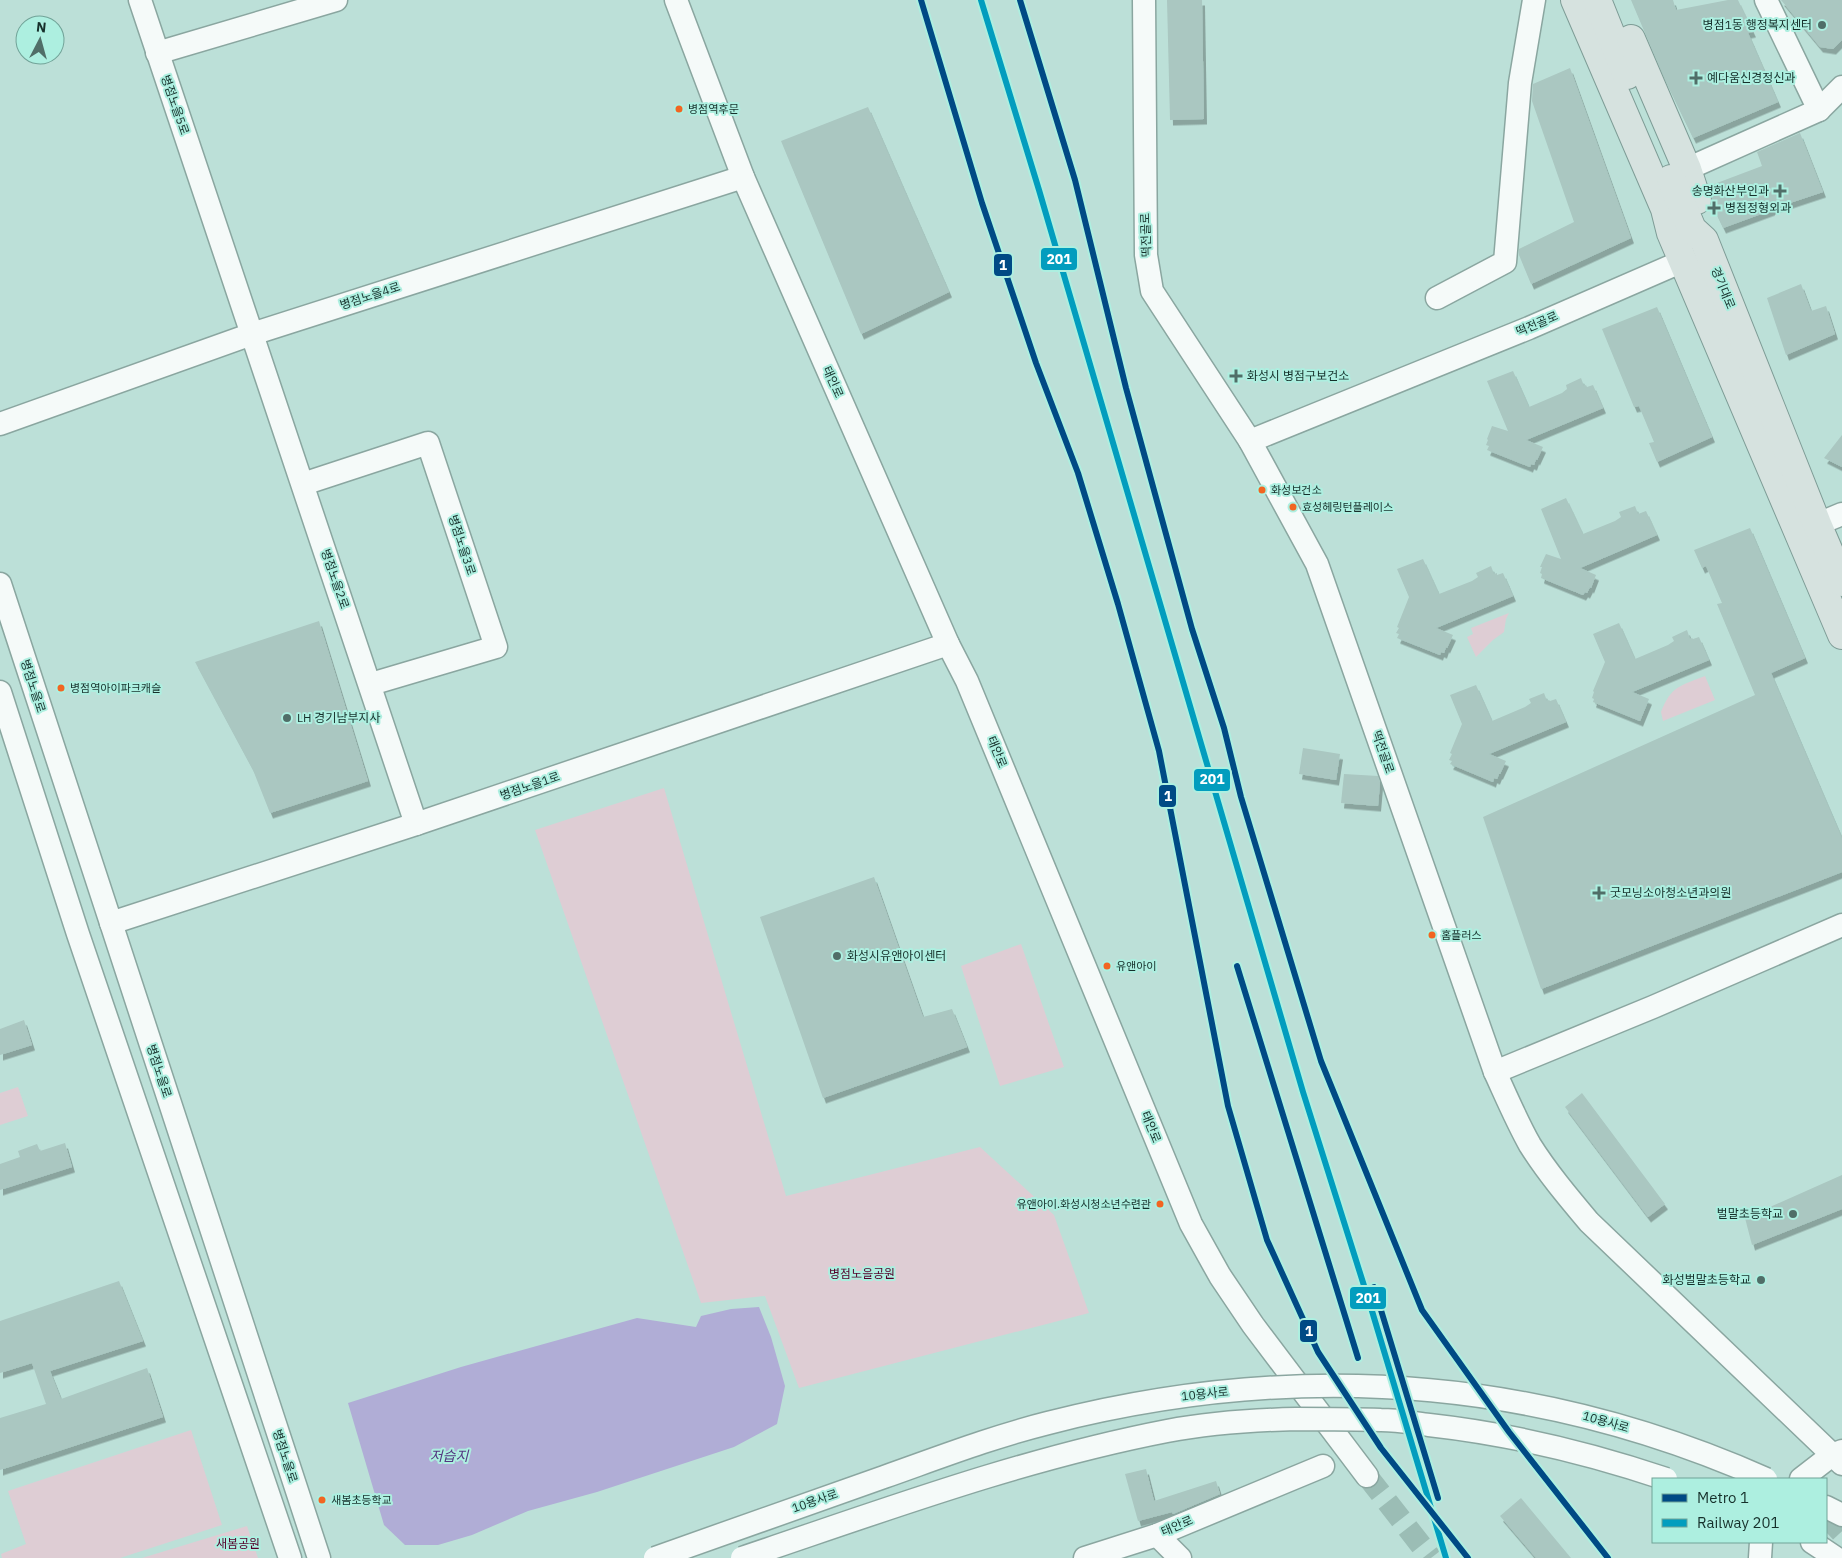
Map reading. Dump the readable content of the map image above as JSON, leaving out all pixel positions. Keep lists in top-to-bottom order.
{
  "streets": {
    "main road": ["경기대로"],
    "street": [
      "병점노을5로",
      "떡전골로",
      "병점노을4로",
      "태안로",
      "병점노을3로",
      "병점노을2로",
      "병점노을로",
      "병점노을1로",
      "10용사로"
    ]
  },
  "crossings": [
    ["병점노을5로", "병점노을4로"],
    ["병점노을5로", "병점노을2로"],
    ["떡전골로", "경기대로"],
    ["병점노을4로", "태안로"],
    ["병점노을4로", "병점노을2로"],
    ["태안로", "병점노을1로"],
    ["병점노을3로", "병점노을2로"],
    ["병점노을2로", "병점노을1로"],
    ["병점노을로", "병점노을1로"]
  ],
  "water": ["저습지"],
  "parks": ["병점노을공원", "새봄공원"],
  "places": {
    "other": [
      "병점1동 행정복지센터",
      "병점역후문",
      "화성보건소",
      "효성헤링턴플레이스",
      "병점역아이파크캐슬",
      "LH 경기남부지사",
      "홈플러스",
      "화성시유앤아이센터",
      "유앤아이",
      "유앤아이.화성시청소년수련관",
      "벌말초등학교",
      "화성벌말초등학교",
      "새봄초등학교"
    ],
    "health": [
      "예다움신경정신과",
      "송명화산부인과",
      "병점정형외과",
      "화성시 병점구보건소",
      "굿모닝소아청소년과의원"
    ]
  },
  "lines": ["metro line 1", "rail line 201"],
  "legend": ["Metro 1", "Railway 201"],
  "north": "top"
}
